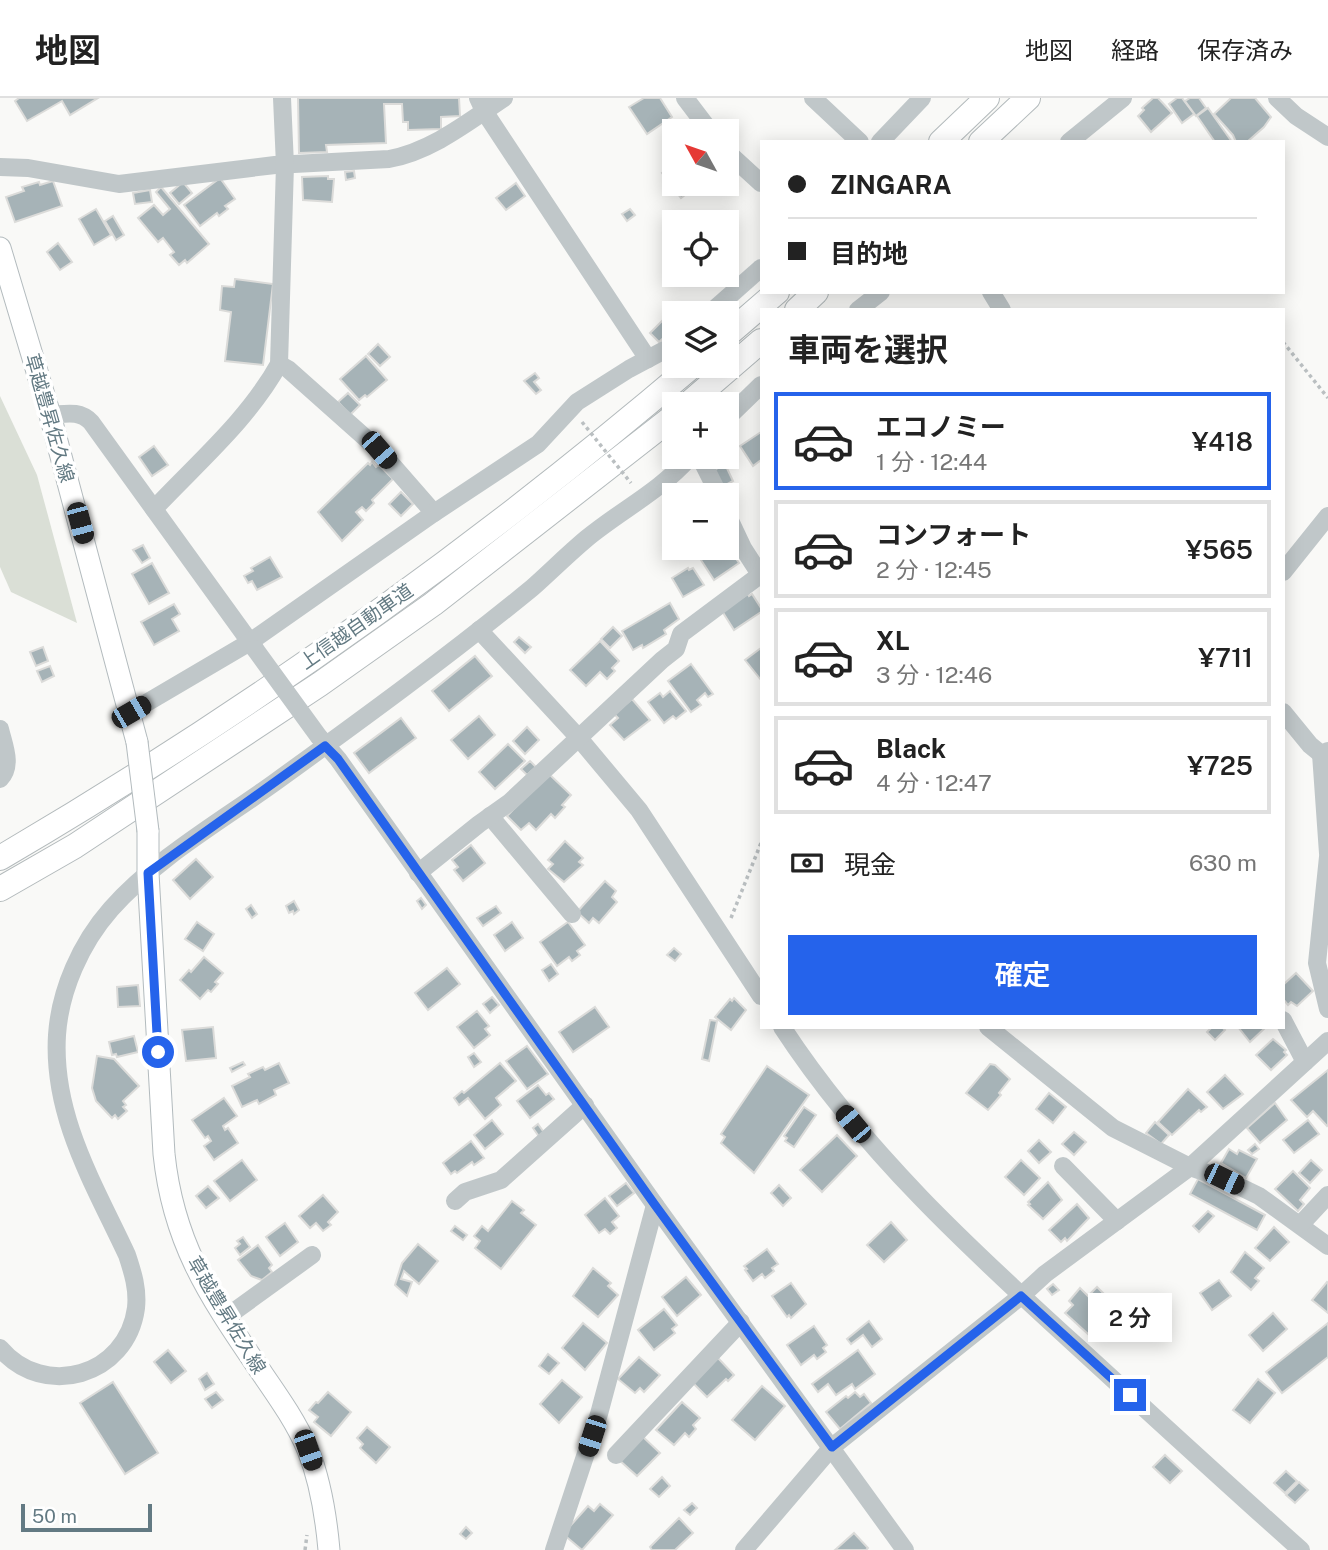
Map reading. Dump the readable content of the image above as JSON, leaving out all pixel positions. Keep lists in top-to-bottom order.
{
  "streets": {
    "highway": ["上信越自動車道"],
    "main road": ["草越豊昇佐久線"]
  },
  "scale_bar": "50 m",
  "north": "top left",
  "page": {
    "header": "地図",
    "nav": ["地図", "経路", "保存済み"],
    "map_buttons": ["+", "−"],
    "banner": ["ZINGARA", "目的地"],
    "heading": "車両を選択",
    "list": [
      {
        "name": "エコノミー",
        "note": "1 分 · 12:44",
        "value": "¥418"
      },
      {
        "name": "コンフォート",
        "note": "2 分 · 12:45",
        "value": "¥565"
      },
      {
        "name": "XL",
        "note": "3 分 · 12:46",
        "value": "¥711"
      },
      {
        "name": "Black",
        "note": "4 分 · 12:47",
        "value": "¥725"
      }
    ],
    "pay": ["現金", "630 m"],
    "buttons": "確定",
    "bubble": "2 分",
    "scale": "50 m"
  }
}
